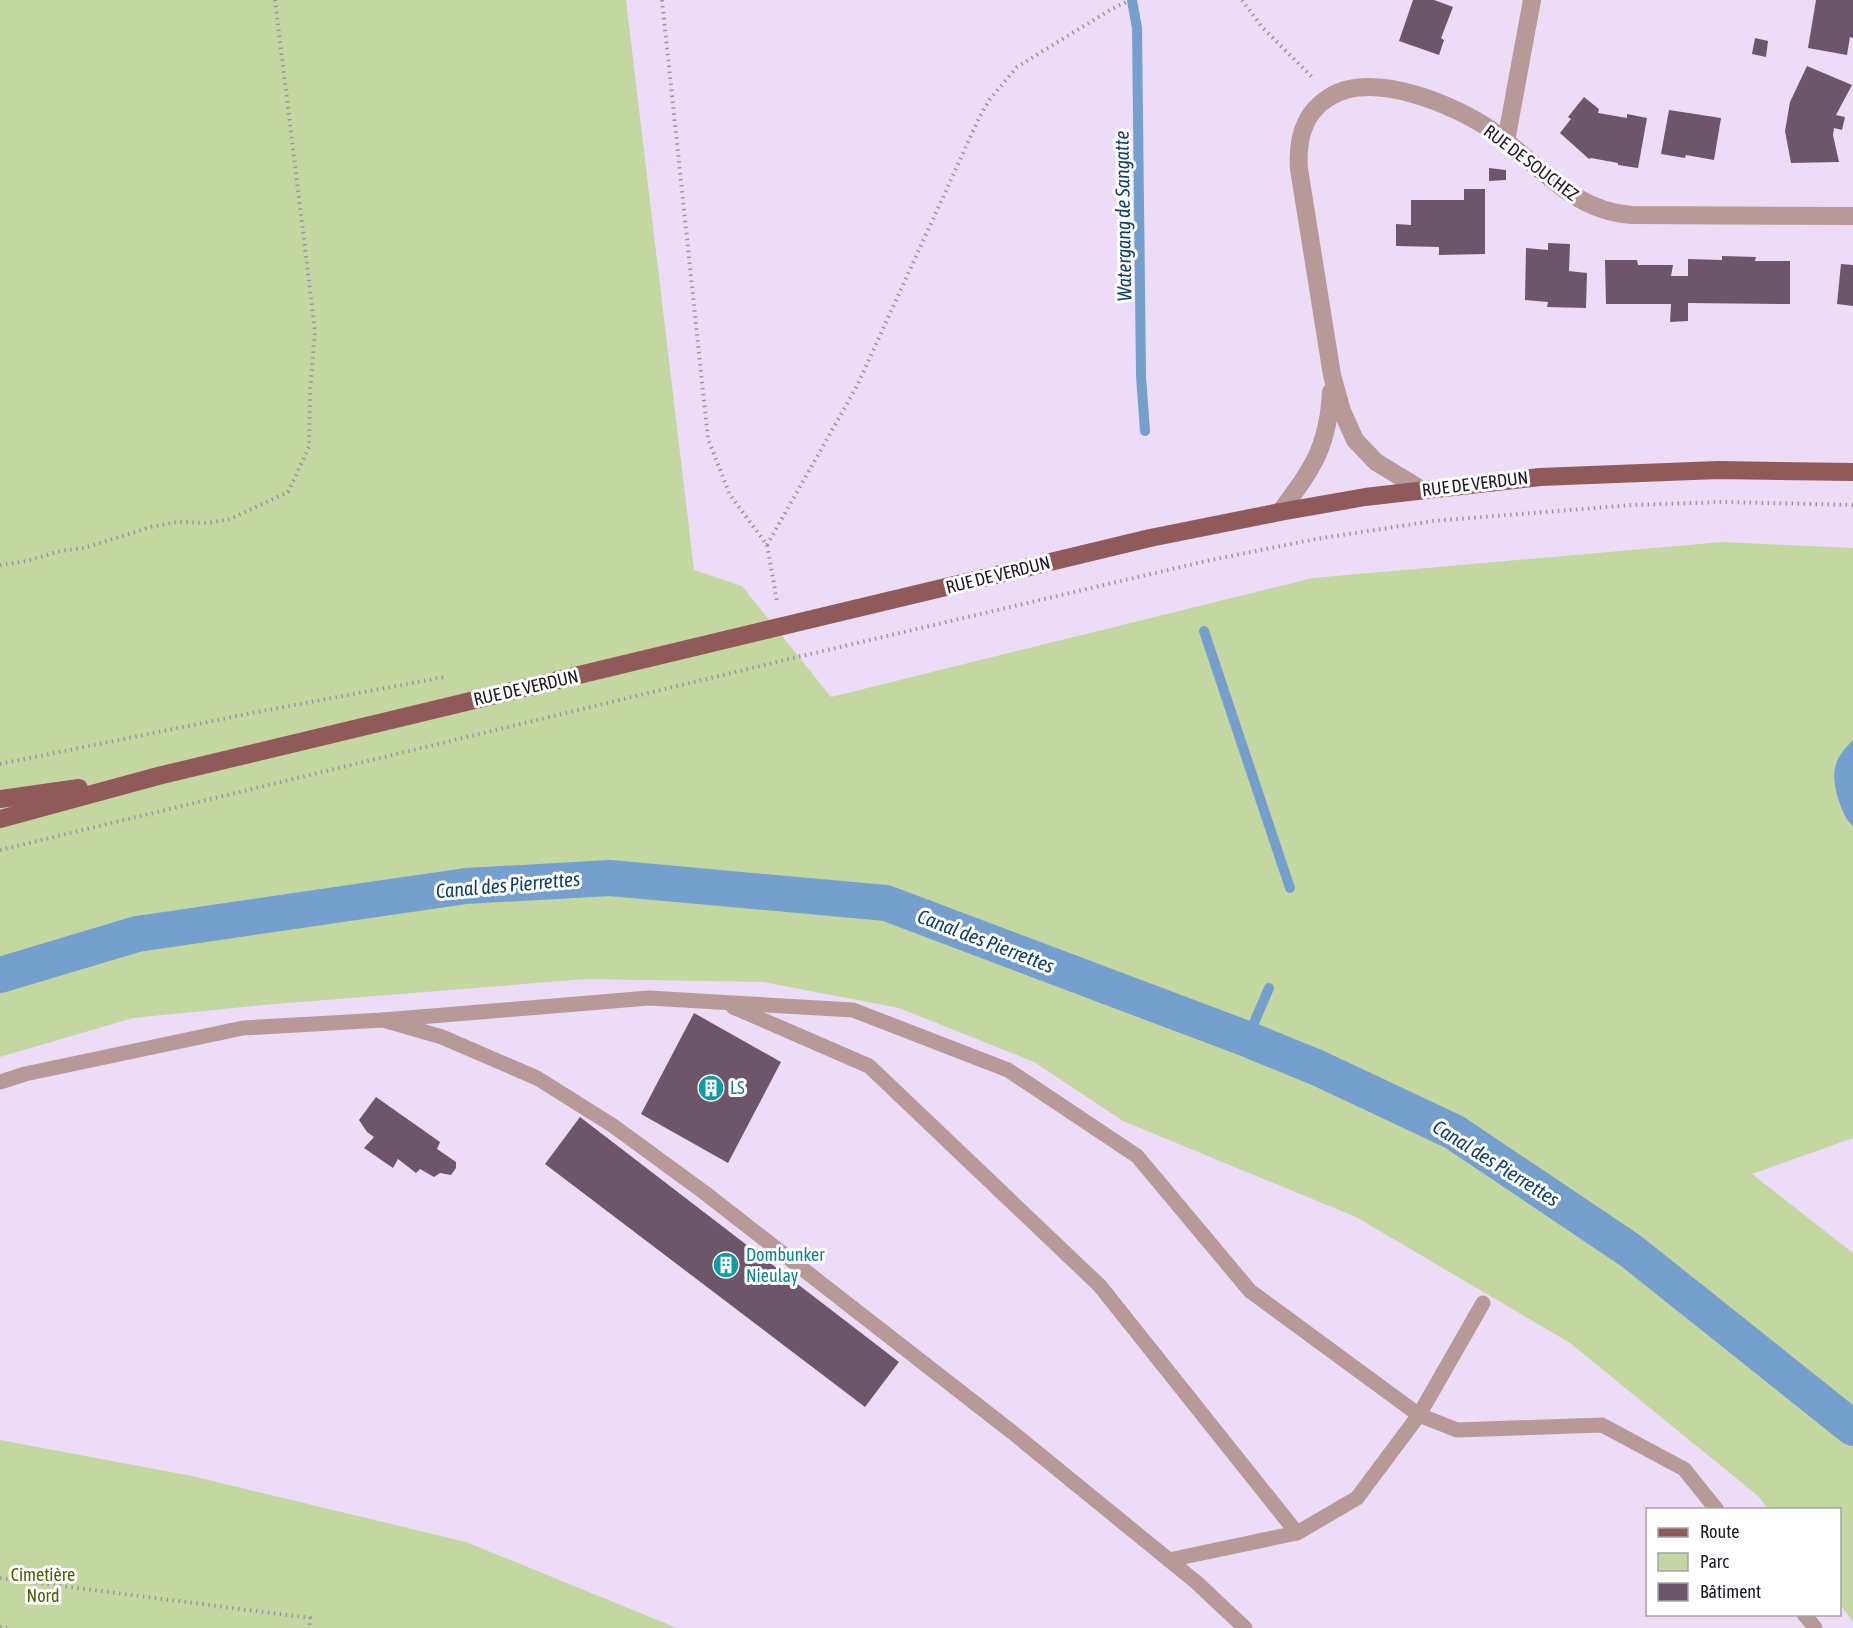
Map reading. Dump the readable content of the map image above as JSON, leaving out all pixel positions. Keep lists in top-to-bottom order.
{
  "streets": {
    "main road": ["RUE DE VERDUN"],
    "street": ["RUE DE SOUCHEZ"]
  },
  "crossings": [
    ["RUE DE SOUCHEZ", "RUE DE VERDUN"]
  ],
  "water": ["Watergang de Sangatte", "Canal des Pierrettes"],
  "parks": ["Cimetière Nord"],
  "places": {
    "building": ["LS", "Dombunker Nieulay"]
  },
  "legend": ["Route", "Parc", "Bâtiment"]
}
